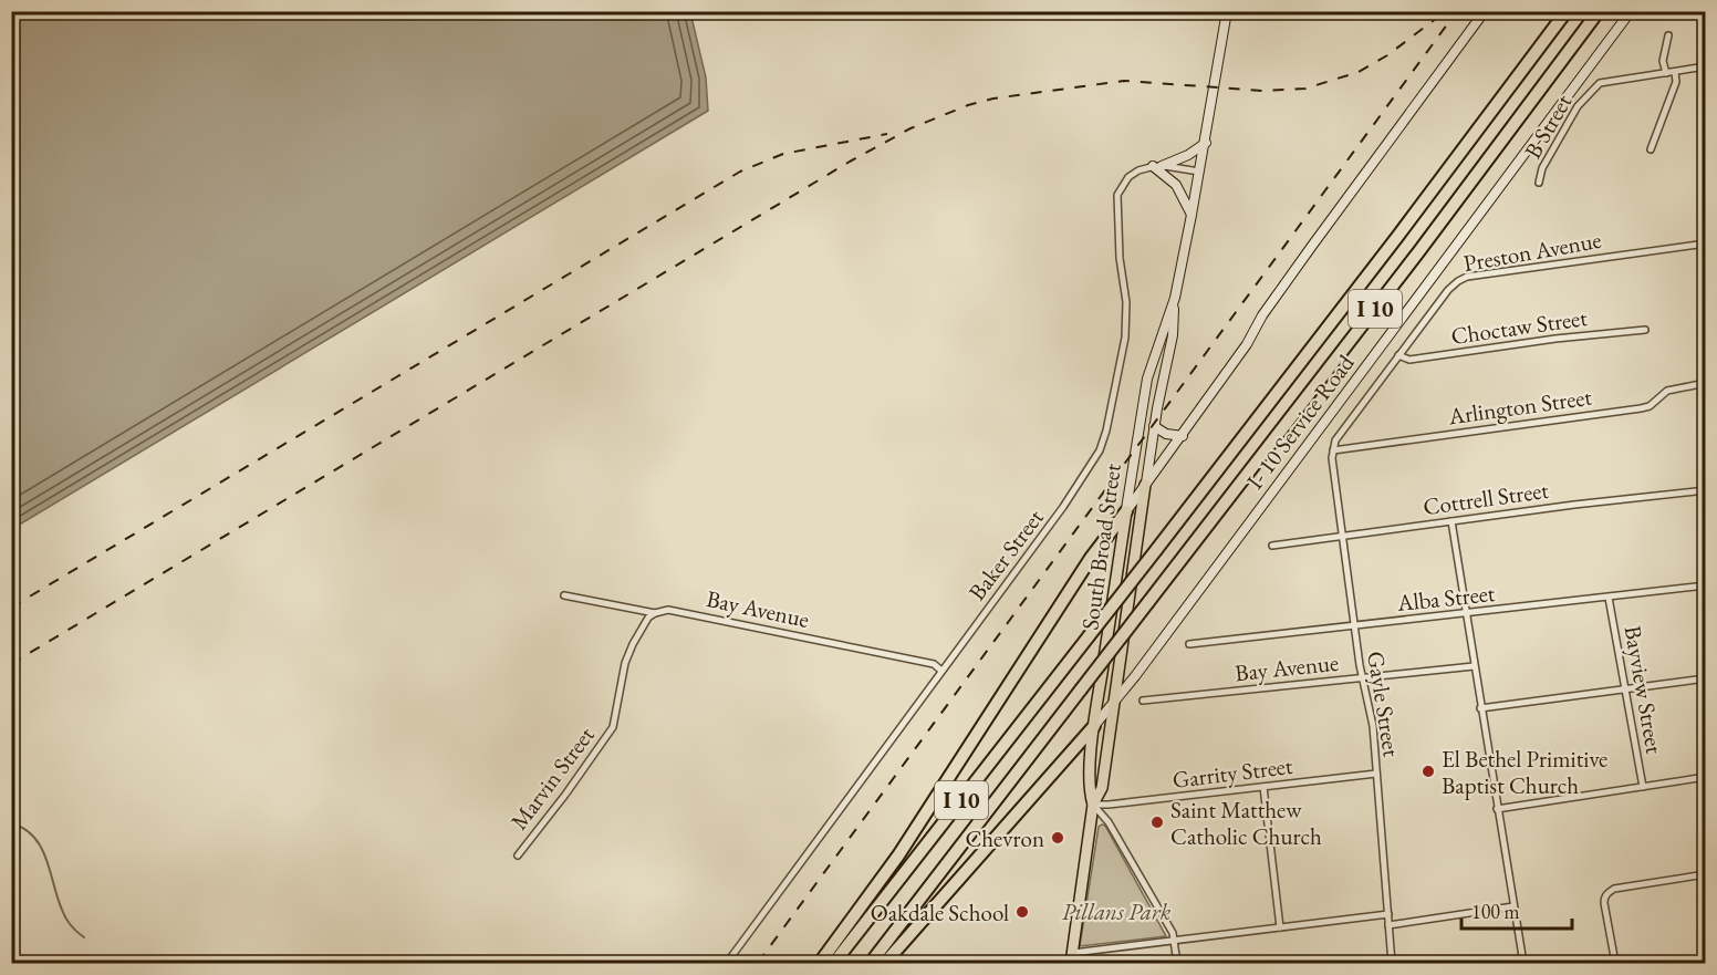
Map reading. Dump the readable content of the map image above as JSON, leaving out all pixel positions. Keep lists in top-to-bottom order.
{
  "streets": {
    "highway": ["I 10"],
    "main road": ["I- 10 Service Road", "South Broad Street"],
    "street": [
      "B Street",
      "Preston Avenue",
      "Choctaw Street",
      "Arlington Street",
      "Cottrell Street",
      "Baker Street",
      "Alba Street",
      "Bay Avenue",
      "Bayview Street",
      "Gayle Street",
      "Garrity Street",
      "Marvin Street"
    ]
  },
  "crossings": [
    ["Preston Avenue", "Choctaw Street"],
    ["Preston Avenue", "Arlington Street"],
    ["Preston Avenue", "Gayle Street"],
    ["Arlington Street", "Gayle Street"],
    ["I- 10 Service Road", "South Broad Street"],
    ["Cottrell Street", "Gayle Street"],
    ["South Broad Street", "Garrity Street"],
    ["Baker Street", "Bay Avenue"],
    ["Alba Street", "Bayview Street"],
    ["Alba Street", "Gayle Street"],
    ["Bay Avenue", "Gayle Street"],
    ["Bay Avenue", "Marvin Street"],
    ["Gayle Street", "Garrity Street"]
  ],
  "parks": ["Pillans Park"],
  "places": [
    "El Bethel Primitive Baptist Church",
    "Saint Matthew Catholic Church",
    "Chevron",
    "Oakdale School"
  ],
  "scale_bar": "100 m"
}
